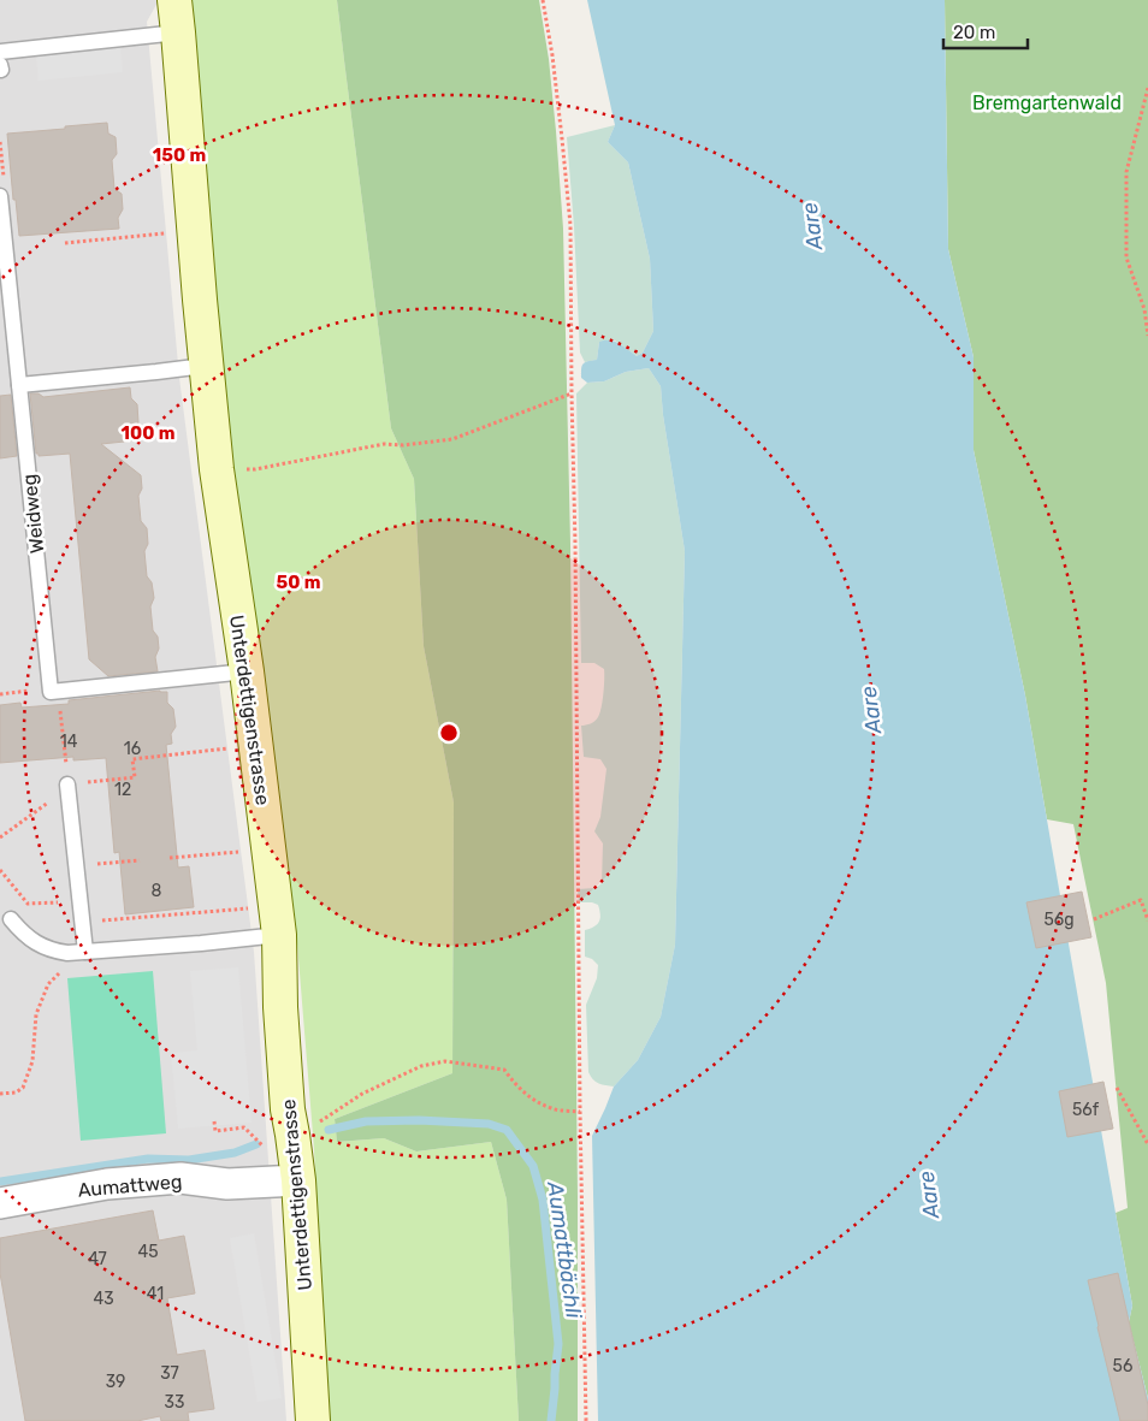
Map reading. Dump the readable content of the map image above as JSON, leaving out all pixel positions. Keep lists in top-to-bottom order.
{
  "streets": {
    "street": ["Unterdettigenstrasse", "Aumattweg"],
    "lane": ["Weidweg"]
  },
  "crossings": [
    ["Unterdettigenstrasse", "Aumattweg"]
  ],
  "water": ["Aare", "Aumattbächli"],
  "parks": ["Bremgartenwald"],
  "house_numbers": [
    "14",
    "16",
    "12",
    "8",
    "56g",
    "56f",
    "45",
    "47",
    "41",
    "43",
    "56",
    "37",
    "39",
    "33"
  ],
  "scale_bar": "20 m",
  "rings": ["150 m", "100 m", "50 m"]
}
